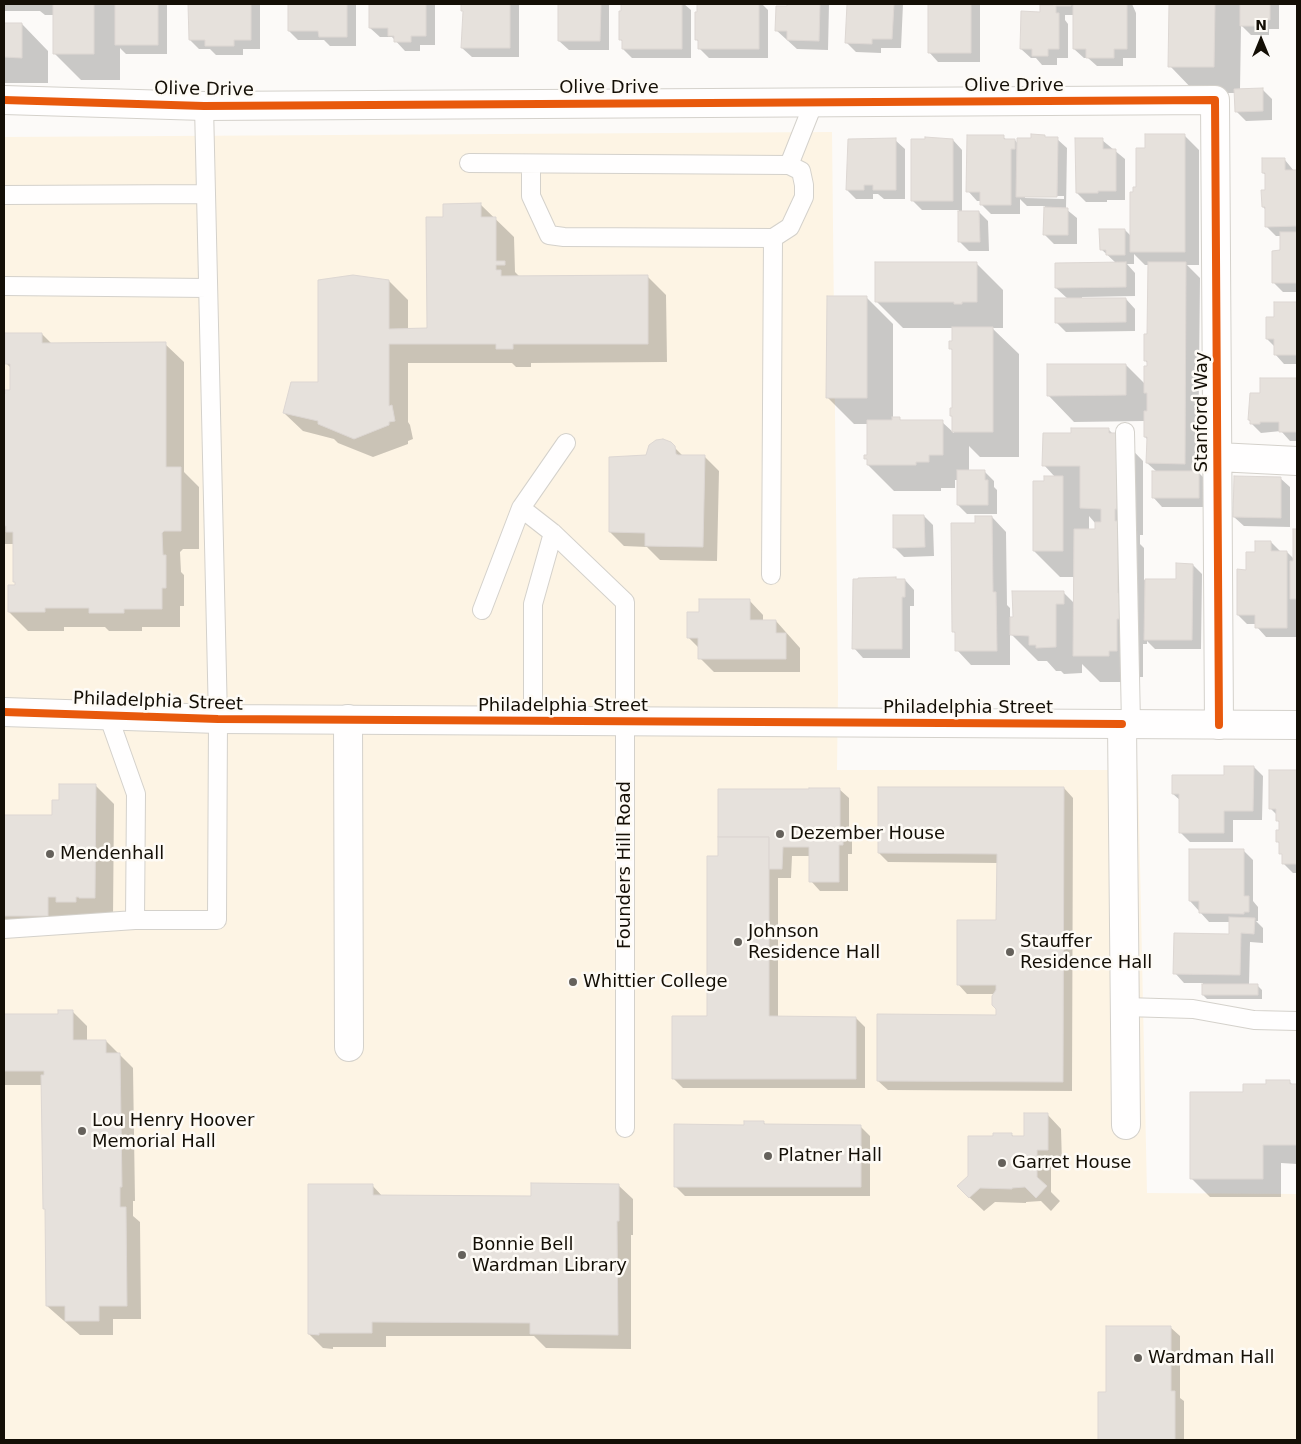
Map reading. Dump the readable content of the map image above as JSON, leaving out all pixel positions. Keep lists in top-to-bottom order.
{
  "streets": {
    "street": ["Olive Drive", "Stanford Way", "Philadelphia Street"],
    "lane": ["Founders Hill Road"]
  },
  "crossings": [
    ["Olive Drive", "Stanford Way"],
    ["Stanford Way", "Philadelphia Street"],
    ["Philadelphia Street", "Founders Hill Road"]
  ],
  "places": [
    "Dezember House",
    "Mendenhall",
    "Johnson Residence Hall",
    "Stauffer Residence Hall",
    "Whittier College",
    "Lou Henry Hoover Memorial Hall",
    "Platner Hall",
    "Garret House",
    "Bonnie Bell Wardman Library",
    "Wardman Hall"
  ],
  "north": "top"
}
